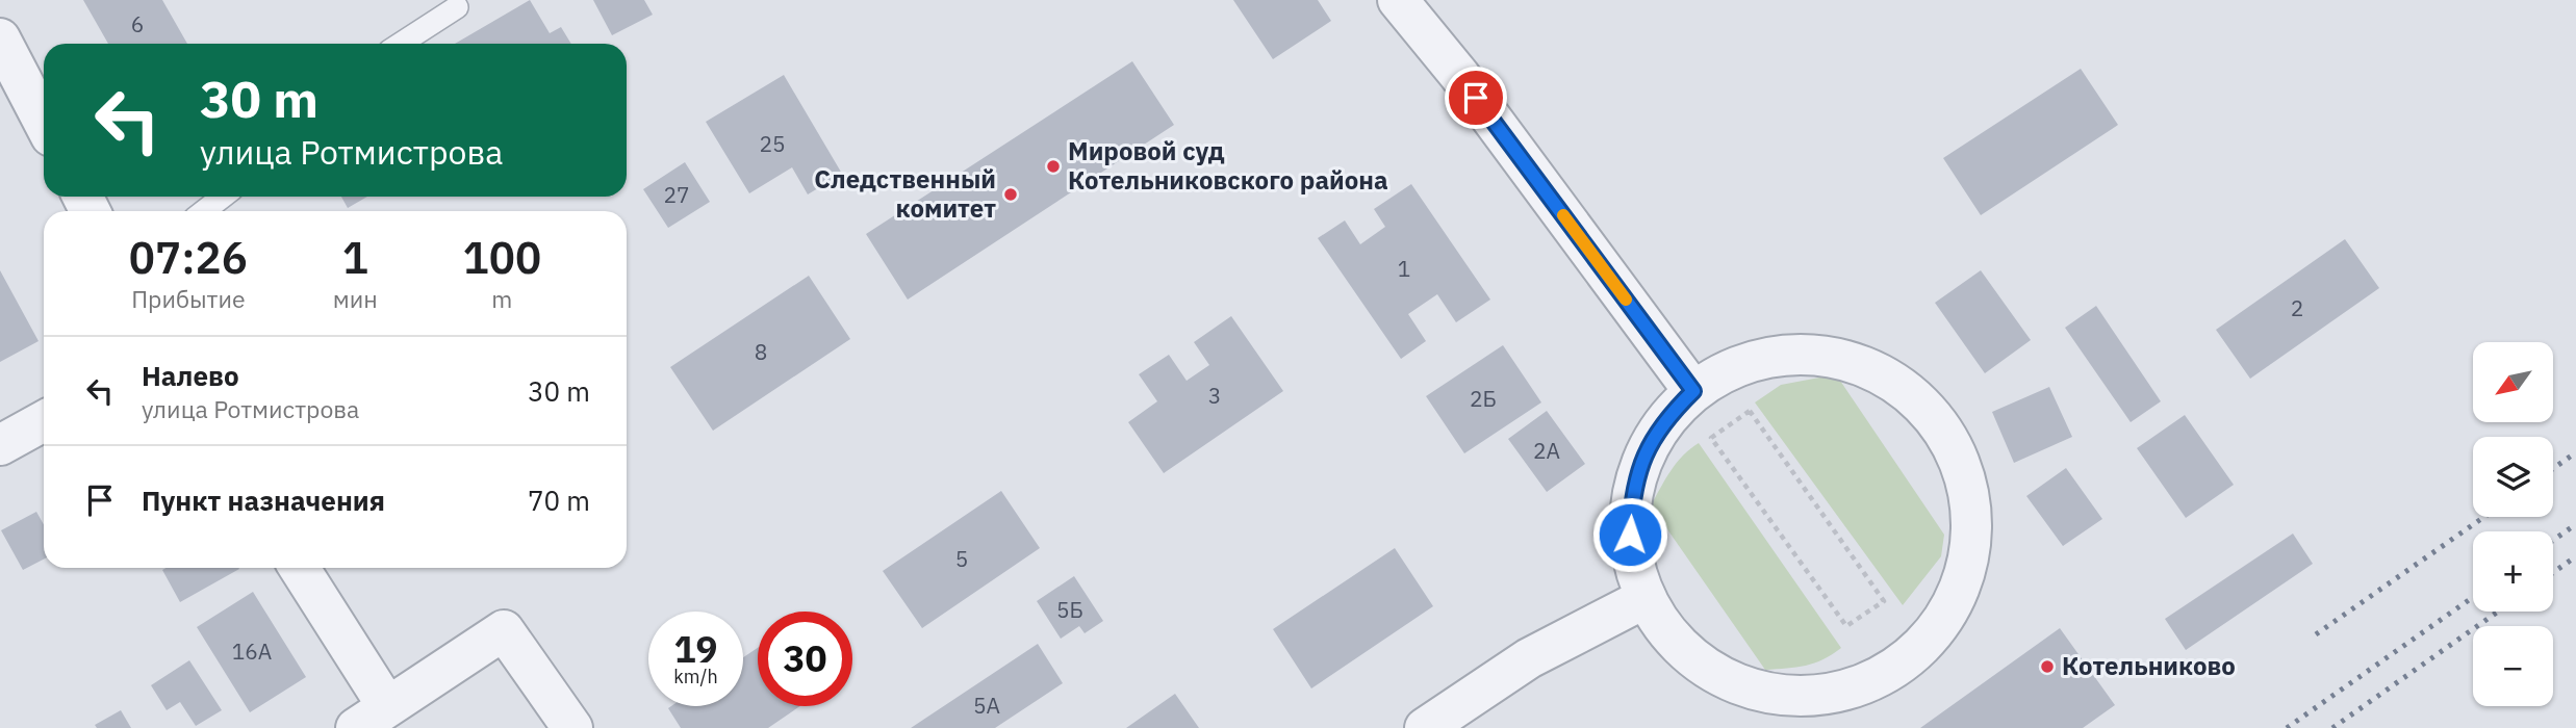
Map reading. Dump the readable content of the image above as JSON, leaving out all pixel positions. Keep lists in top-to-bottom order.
{
  "places": ["Мировой суд Котельниковского района", "Следственный комитет", "Котельниково"],
  "house_numbers": [
    "6",
    "25",
    "27",
    "1",
    "2",
    "8",
    "3",
    "2Б",
    "2А",
    "5",
    "5Б",
    "16А",
    "5А"
  ],
  "north": "bottom left",
  "page": {
    "turn": ["30 m", "улица Ротмистрова"],
    "eta": [
      "07:26",
      "Прибытие",
      "1",
      "мин",
      "100",
      "m"
    ],
    "list": [
      {
        "name": "Налево",
        "note": "улица Ротмистрова",
        "value": "30 m"
      },
      {
        "name": "Пункт назначения",
        "value": "70 m"
      }
    ],
    "map_buttons": ["+", "−"],
    "speed": "19 km/h",
    "limit": "30"
  }
}
